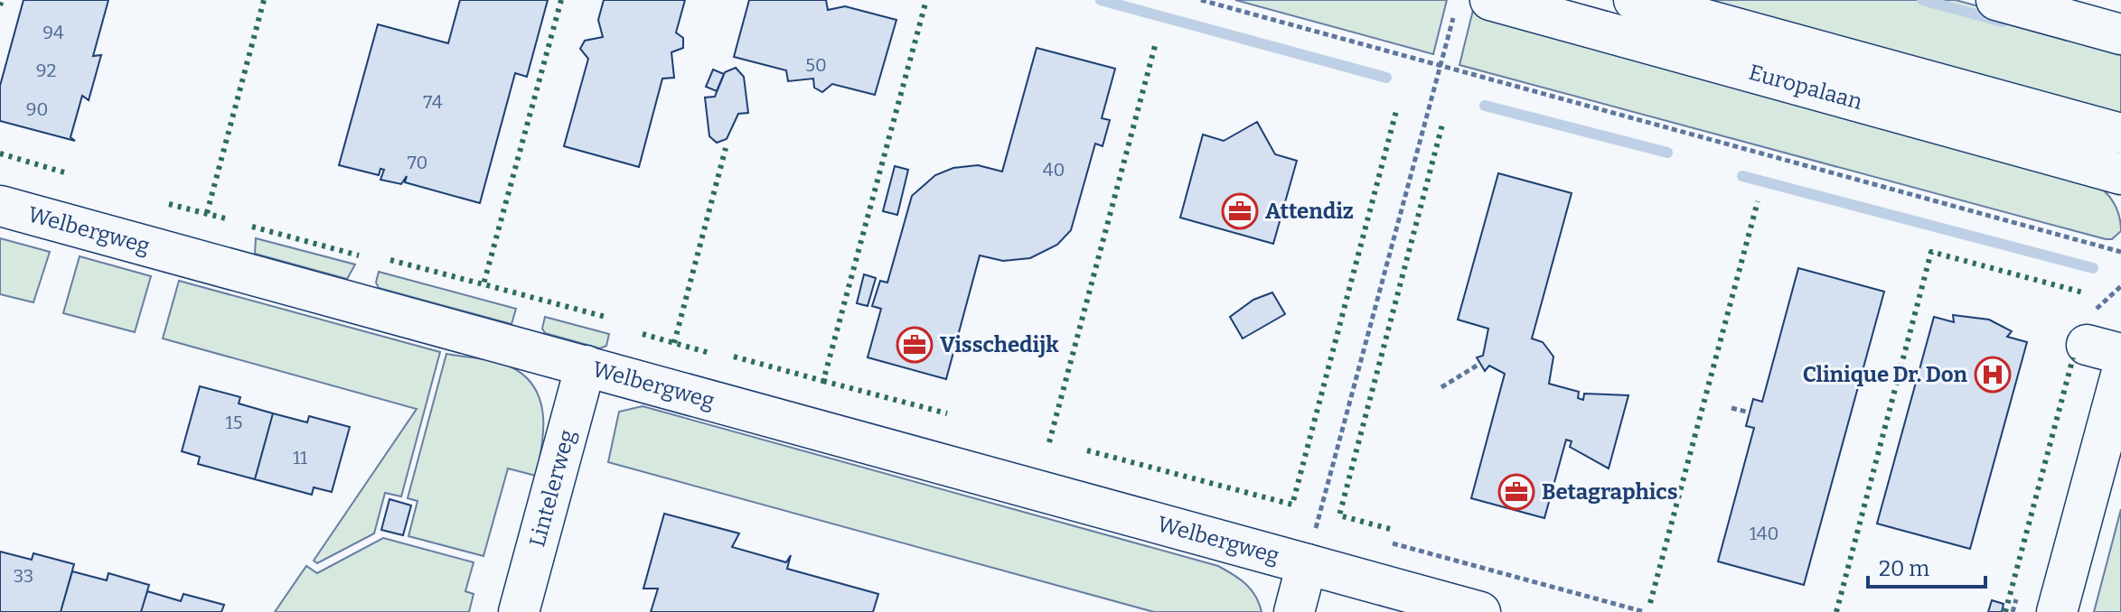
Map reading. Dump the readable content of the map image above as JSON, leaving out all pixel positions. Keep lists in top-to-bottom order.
{
  "streets": {
    "street": ["Europalaan", "Welbergweg", "Lintelerweg"]
  },
  "crossings": [
    ["Welbergweg", "Lintelerweg"]
  ],
  "places": {
    "office": ["Attendiz", "Visschedijk", "Betagraphics"],
    "hospital": ["Clinique Dr. Don"]
  },
  "house_numbers": [
    "94",
    "50",
    "92",
    "74",
    "90",
    "70",
    "40",
    "15",
    "11",
    "140",
    "33"
  ],
  "scale_bar": "20 m"
}
